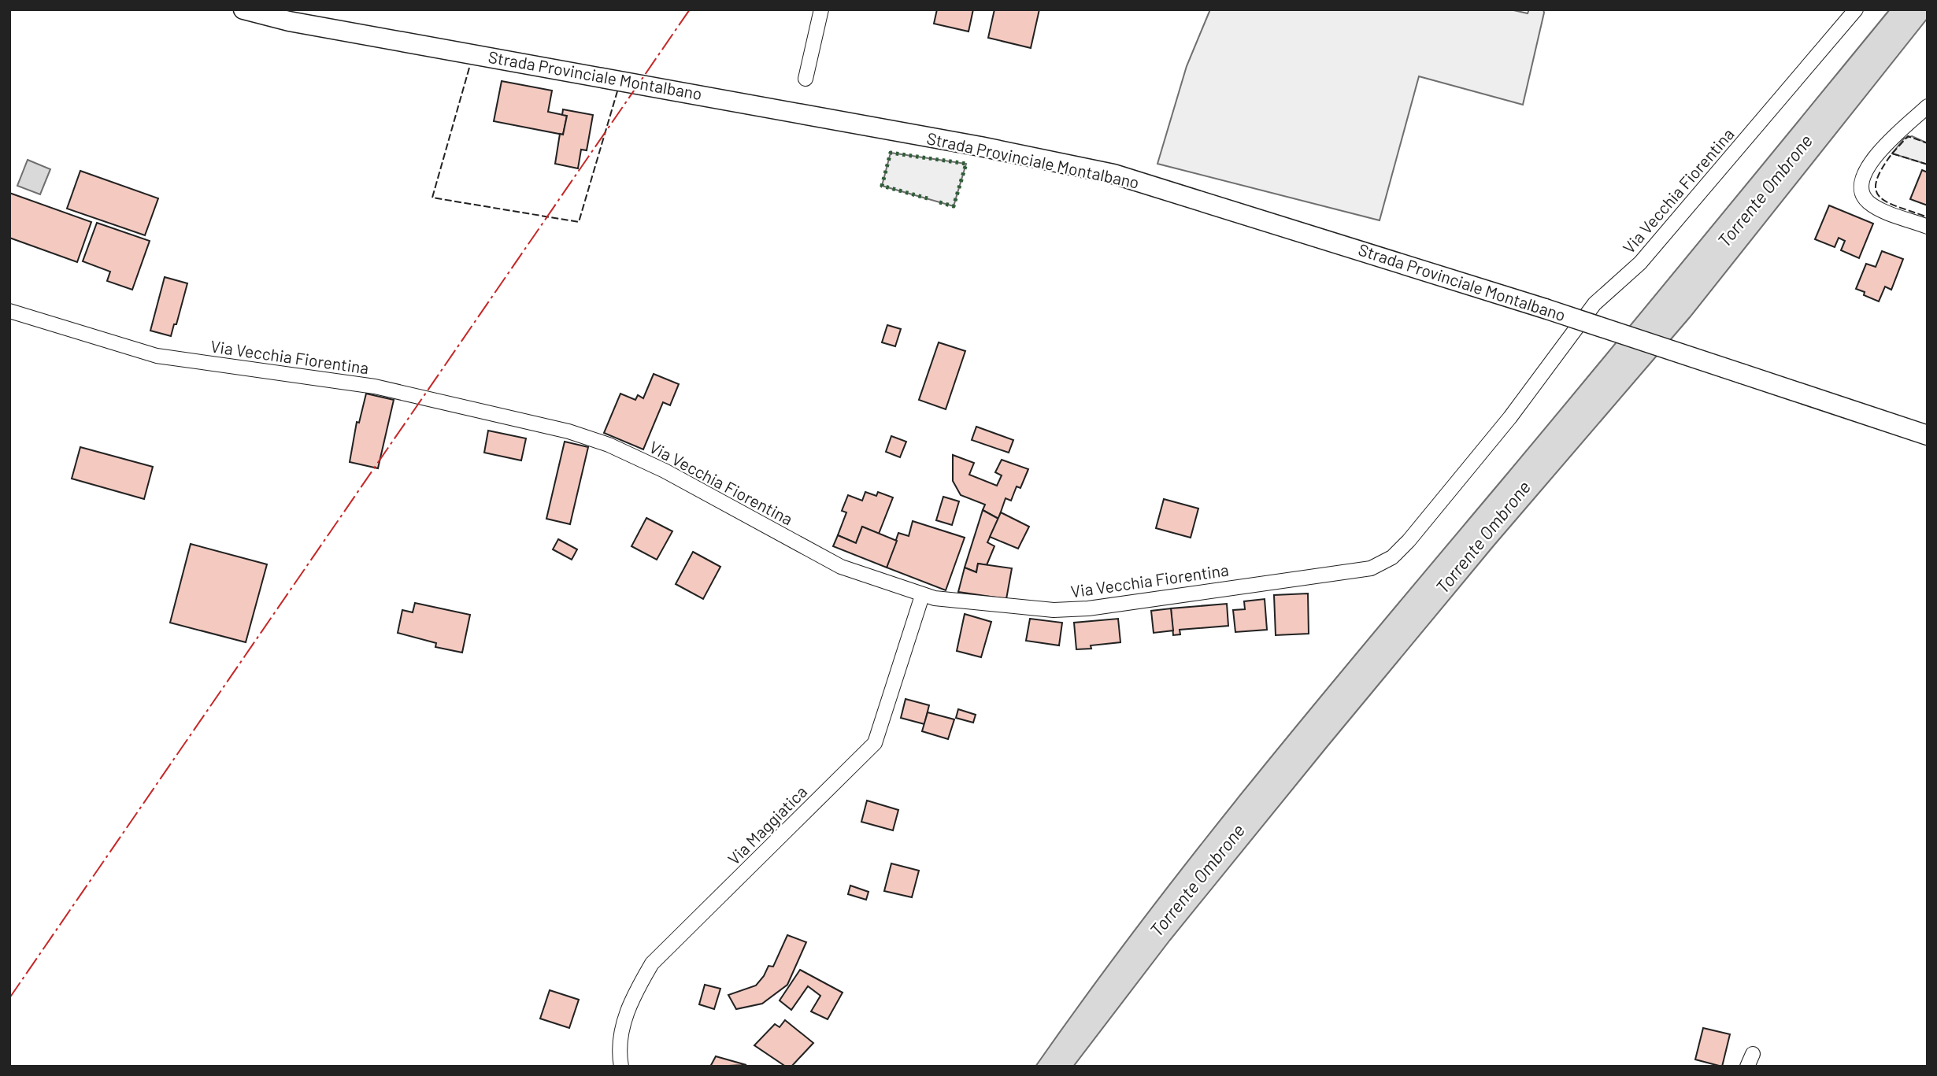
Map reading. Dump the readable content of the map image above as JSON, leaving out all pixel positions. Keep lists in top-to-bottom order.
{
  "streets": {
    "main road": ["Strada Provinciale Montalbano"],
    "street": ["Via Vecchia Fiorentina", "Via Maggiatica"]
  },
  "crossings": [
    ["Via Vecchia Fiorentina", "Via Maggiatica"]
  ],
  "water": ["Torrente Ombrone"]
}
